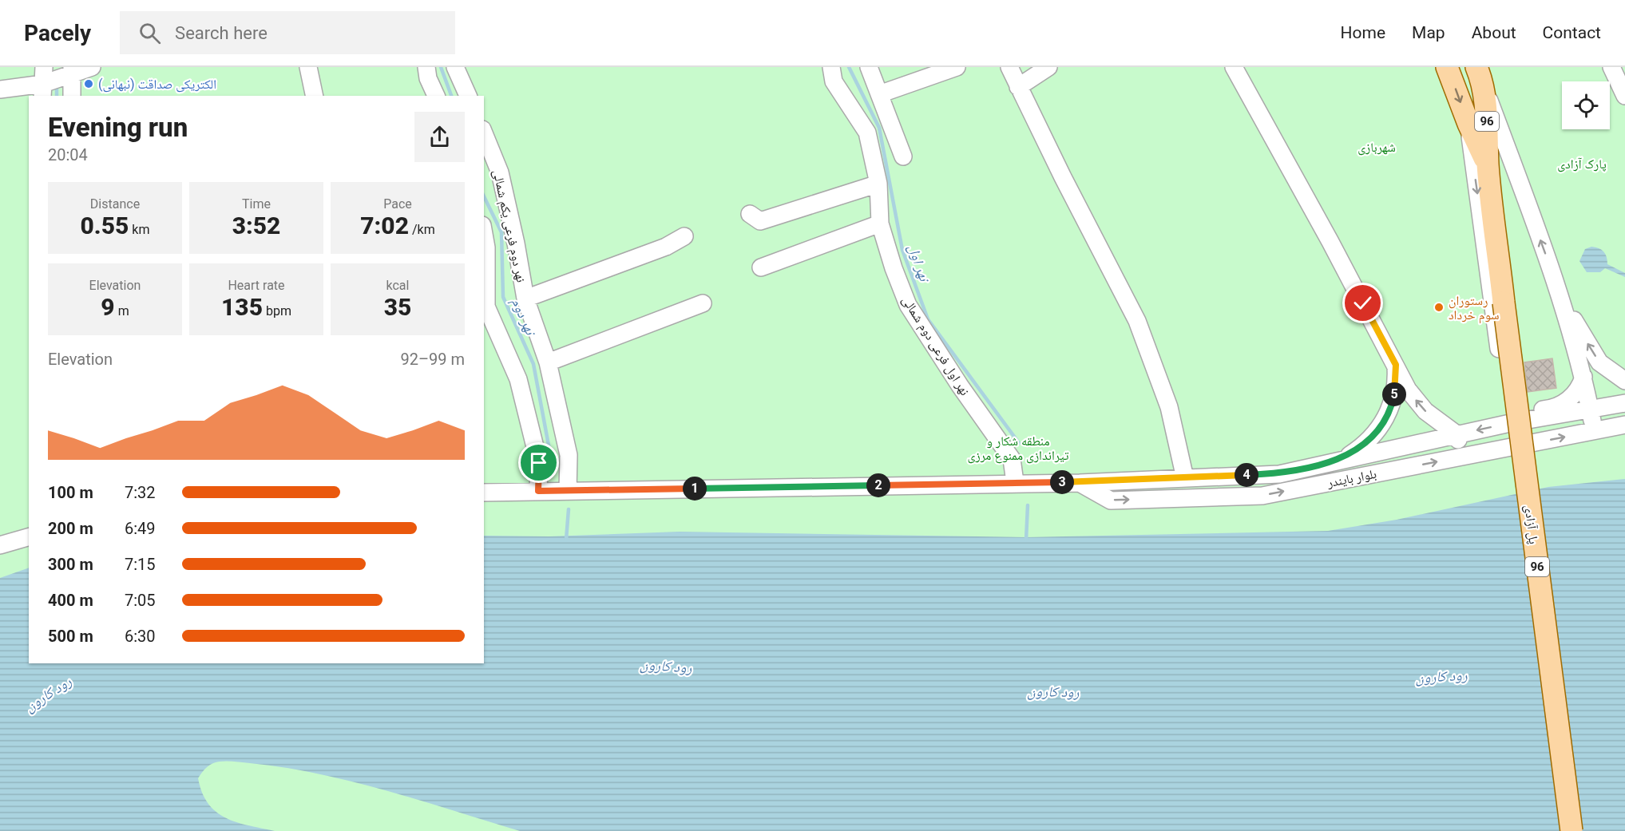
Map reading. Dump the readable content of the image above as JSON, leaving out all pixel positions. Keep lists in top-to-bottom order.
{
  "streets": {
    "main road": ["96", "پل آزادی"],
    "street": ["نهر دوم فرعی یکم شمالی", "نهر اول فرعی دوم شمالی", "بلوار بایندر"]
  },
  "crossings": [
    ["96", "پل آزادی"],
    ["نهر دوم فرعی یکم شمالی", "بلوار بایندر"],
    ["نهر اول فرعی دوم شمالی", "بلوار بایندر"]
  ],
  "water": ["نهر اول", "نهر دوم", "رود کارون"],
  "parks": ["شهربازی", "پارک آزادی", "منطقه شکار و تیراندازی ممنوع مرزی"],
  "places": ["الکتریکی صداقت (نبهانی)", "رستوران سوم خرداد"],
  "page": {
    "header": "Pacely",
    "search": "Search here",
    "nav": [
      "Home",
      "Map",
      "About",
      "Contact"
    ],
    "heading": ["Evening run", "20:04"],
    "stats": [
      ["Distance", "0.55 km"],
      ["Time", "3:52"],
      ["Pace", "7:02 /km"],
      ["Elevation", "9 m"],
      ["Heart rate", "135 bpm"],
      ["kcal", "35"]
    ],
    "chart": ["Elevation", "92–99 m"],
    "pins": [
      "5",
      "4",
      "3",
      "2",
      "1"
    ],
    "list": [
      {
        "name": "100 m",
        "note": "7:32"
      },
      {
        "name": "200 m",
        "note": "6:49"
      },
      {
        "name": "300 m",
        "note": "7:15"
      },
      {
        "name": "400 m",
        "note": "7:05"
      },
      {
        "name": "500 m",
        "note": "6:30"
      }
    ]
  }
}
